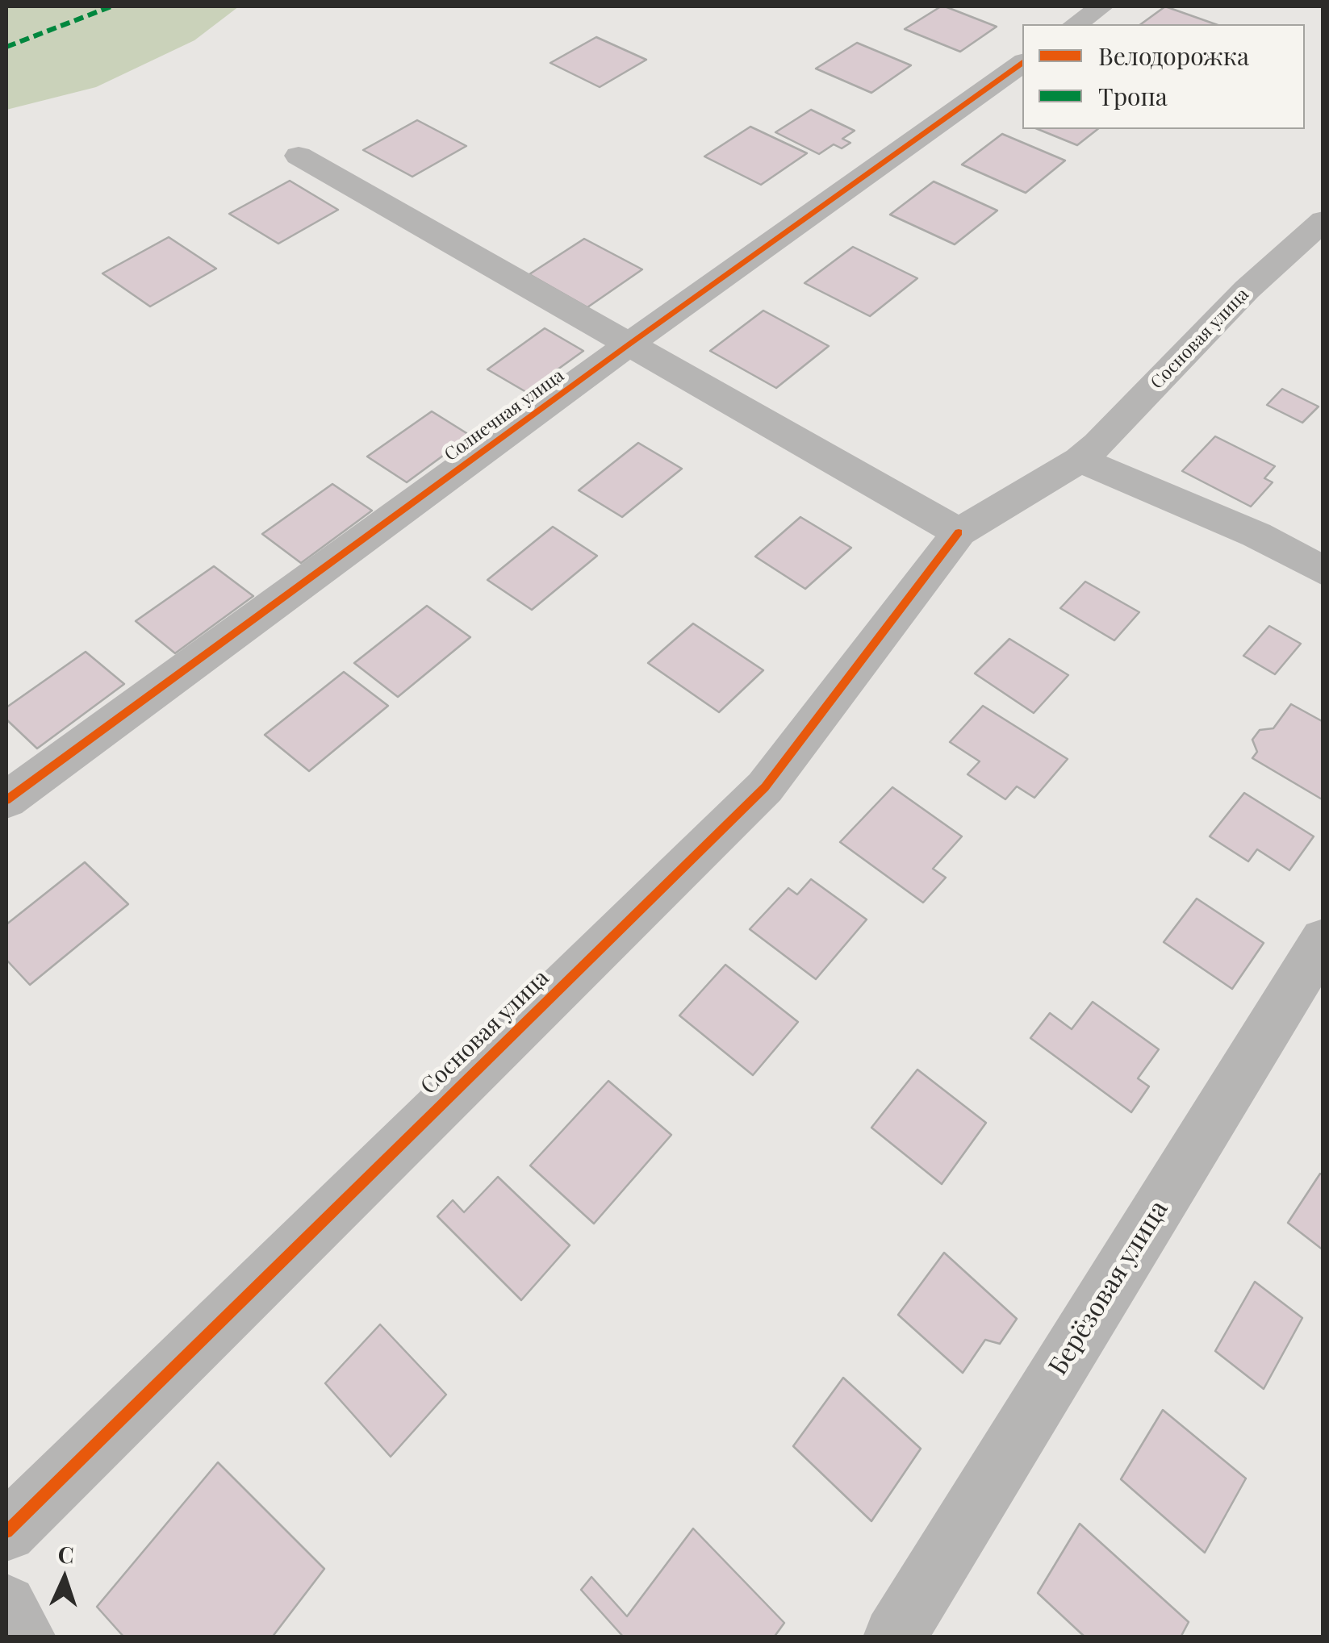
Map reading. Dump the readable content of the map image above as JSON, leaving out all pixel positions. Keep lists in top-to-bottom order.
{
  "streets": {
    "street": ["Сосновая улица", "Солнечная улица", "Берёзовая улица"]
  },
  "legend": ["Велодорожка", "Тропа"],
  "north": "top"
}
